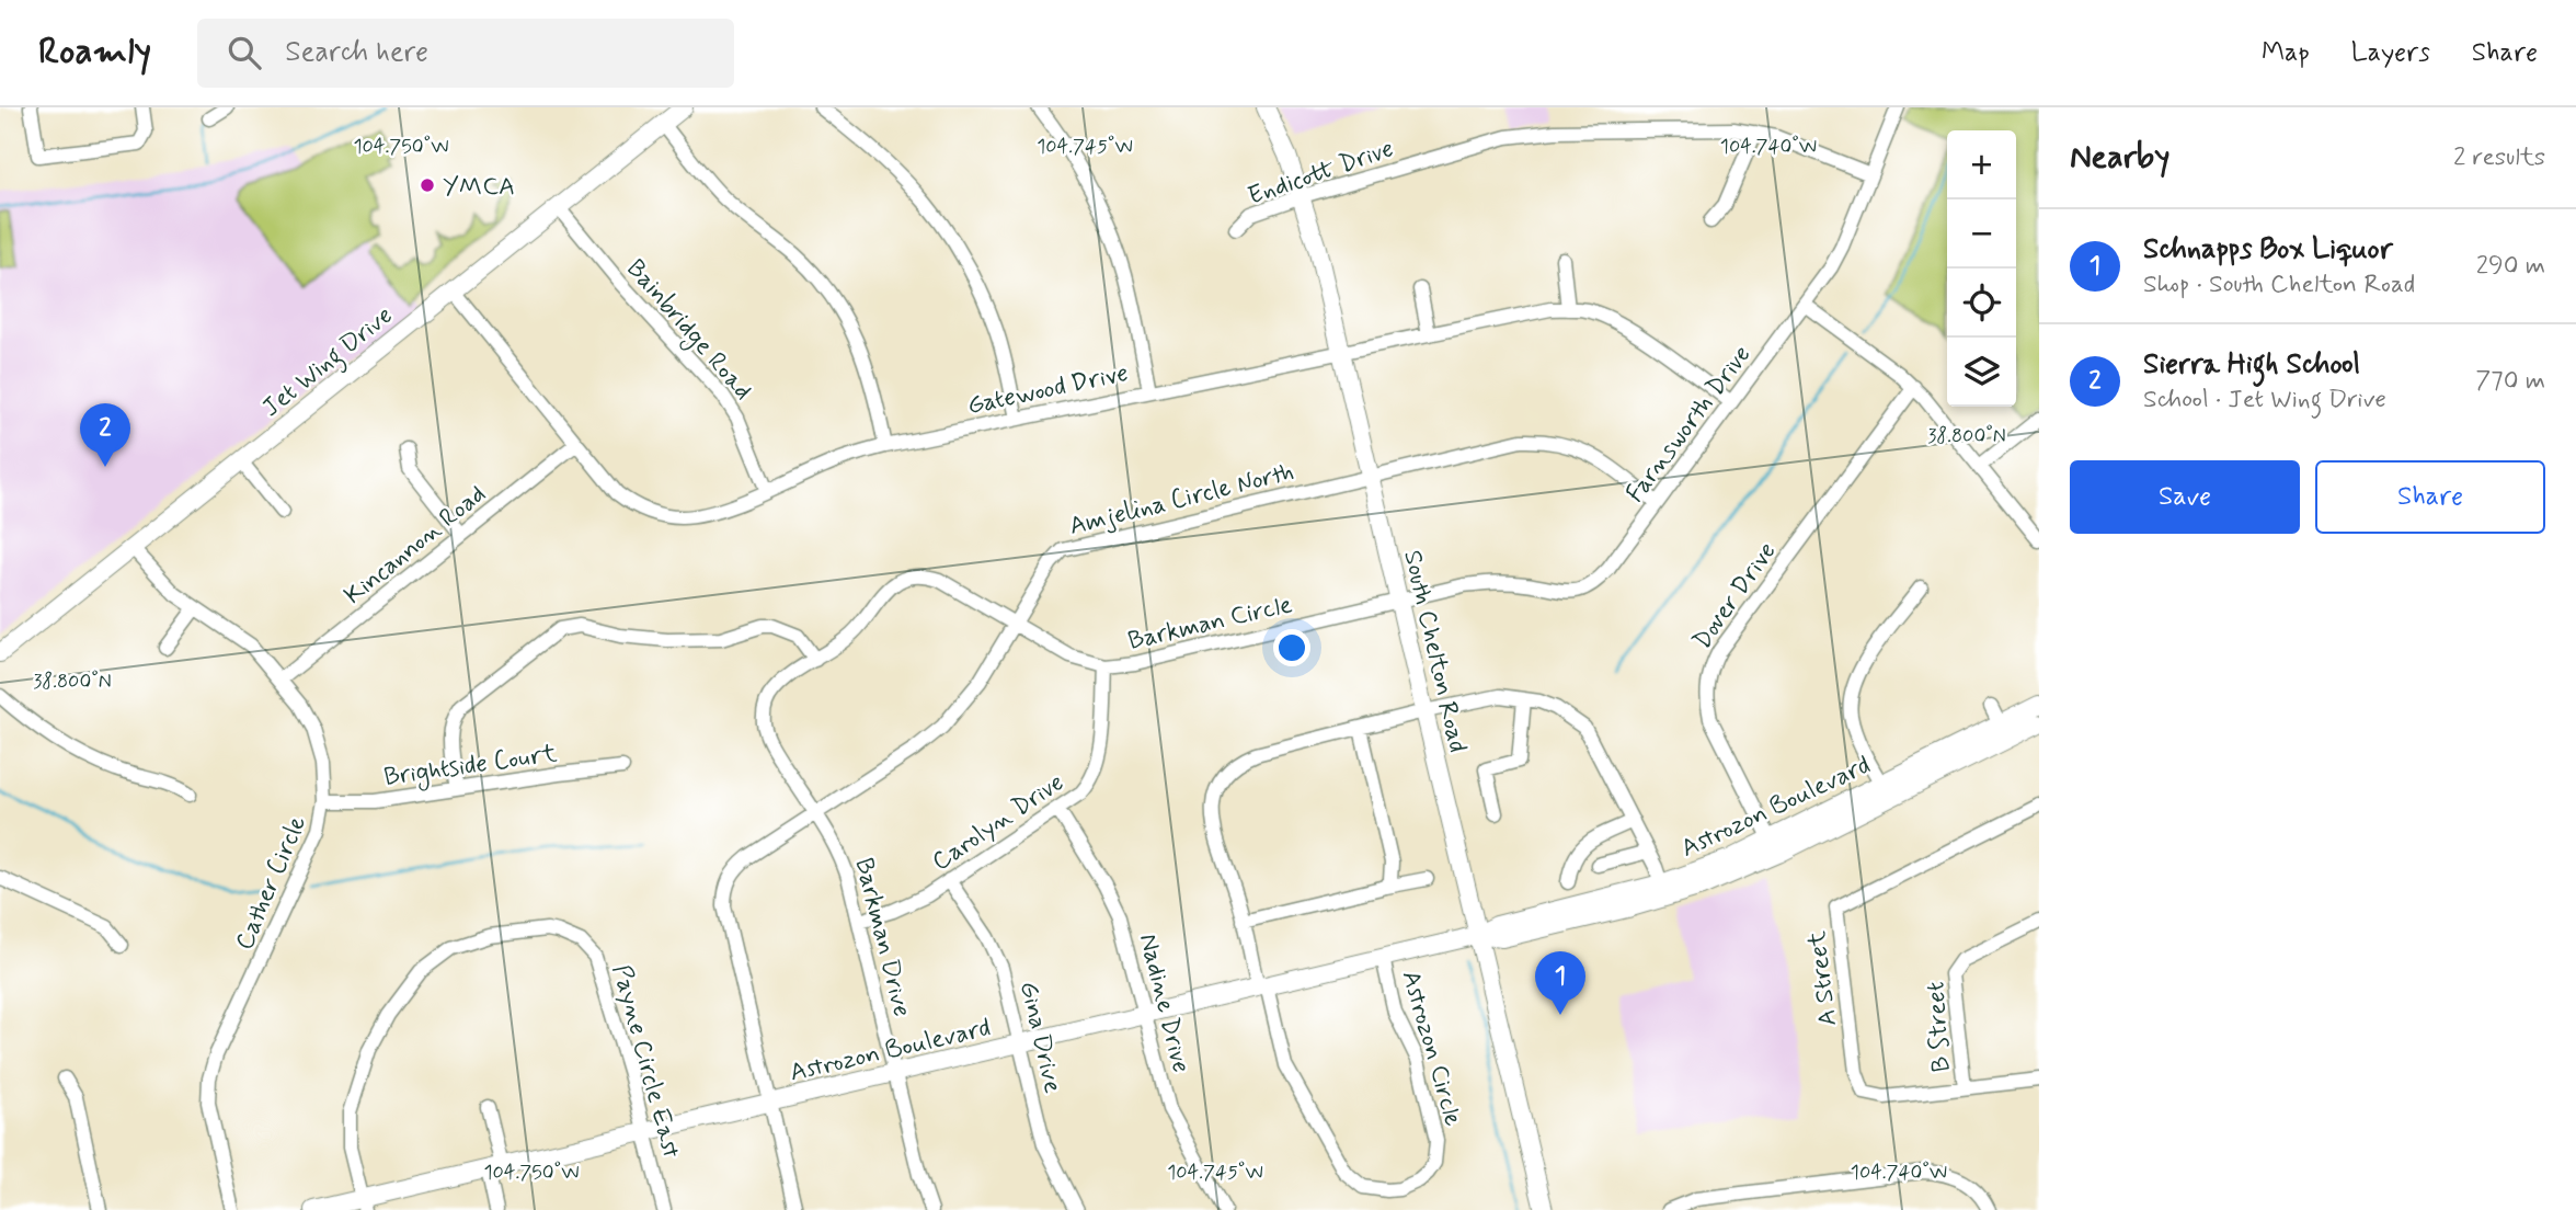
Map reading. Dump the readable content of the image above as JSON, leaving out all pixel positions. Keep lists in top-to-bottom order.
{
  "streets": {
    "main road": ["Jet Wing Drive", "South Chelton Road", "Astrozon Boulevard"],
    "street": [
      "Endicott Drive",
      "Bainbridge Road",
      "Gatewood Drive",
      "Farnsworth Drive",
      "Amjelina Circle North",
      "Kincannon Road",
      "Dover Drive",
      "Barkman Circle",
      "Brightside Court",
      "Carolyn Drive",
      "Cather Circle",
      "Barkman Drive",
      "A Street",
      "Nadine Drive",
      "B Street",
      "Gina Drive",
      "Astrozon Circle",
      "Payne Circle East"
    ]
  },
  "crossings": [
    ["Endicott Drive", "Farnsworth Drive"],
    ["Endicott Drive", "South Chelton Road"],
    ["Bainbridge Road", "Jet Wing Drive"],
    ["Bainbridge Road", "Gatewood Drive"],
    ["Jet Wing Drive", "Gatewood Drive"],
    ["Jet Wing Drive", "Cather Circle"],
    ["Gatewood Drive", "Farnsworth Drive"],
    ["Gatewood Drive", "Kincannon Road"],
    ["Gatewood Drive", "South Chelton Road"],
    ["Farnsworth Drive", "Amjelina Circle North"],
    ["Farnsworth Drive", "Barkman Circle"],
    ["Farnsworth Drive", "South Chelton Road"],
    ["Amjelina Circle North", "Barkman Circle"],
    ["Amjelina Circle North", "South Chelton Road"],
    ["Amjelina Circle North", "Astrozon Boulevard"],
    ["Amjelina Circle North", "Barkman Drive"],
    ["Kincannon Road", "Cather Circle"],
    ["Dover Drive", "Astrozon Boulevard"],
    ["Barkman Circle", "South Chelton Road"],
    ["Barkman Circle", "Carolyn Drive"],
    ["Barkman Circle", "Barkman Drive"],
    ["South Chelton Road", "Astrozon Boulevard"],
    ["South Chelton Road", "Astrozon Circle"],
    ["Brightside Court", "Cather Circle"],
    ["Astrozon Boulevard", "Barkman Drive"],
    ["Astrozon Boulevard", "Nadine Drive"],
    ["Astrozon Boulevard", "Gina Drive"],
    ["Astrozon Boulevard", "Astrozon Circle"],
    ["Astrozon Boulevard", "Payne Circle East"],
    ["Carolyn Drive", "Barkman Drive"],
    ["Carolyn Drive", "Nadine Drive"],
    ["Carolyn Drive", "Gina Drive"],
    ["A Street", "B Street"]
  ],
  "places": ["YMCA"],
  "page": {
    "header": "Roamly",
    "search": "Search here",
    "nav": ["Map", "Layers", "Share"],
    "heading": ["Nearby", "2 results"],
    "map_buttons": ["+", "−"],
    "list": [
      {
        "mark": "1",
        "name": "Schnapps Box Liquor",
        "note": "Shop · South Chelton Road",
        "value": "290 m"
      },
      {
        "mark": "2",
        "name": "Sierra High School",
        "note": "School · Jet Wing Drive",
        "value": "770 m"
      }
    ],
    "pins": ["2", "1"],
    "buttons": ["Save", "Share"]
  },
  "coordinates": [
    "104.750°W",
    "104.745°W",
    "104.740°W",
    "38.800°N"
  ]
}
